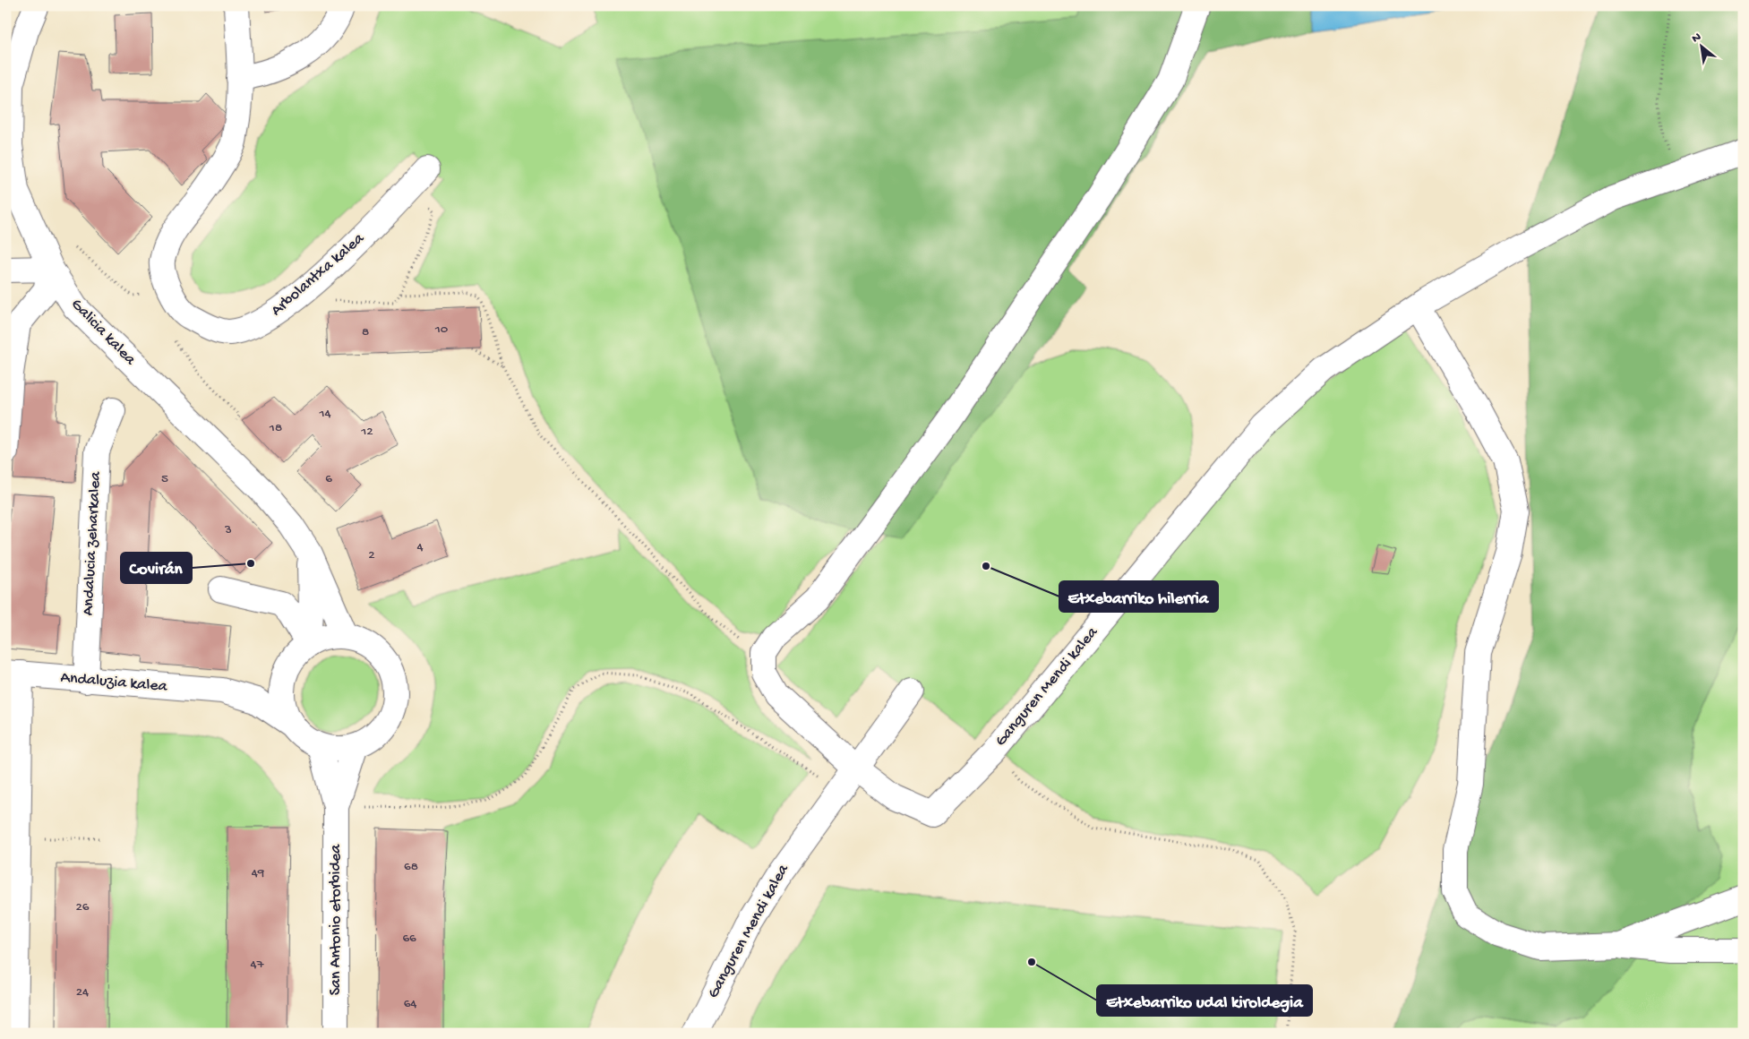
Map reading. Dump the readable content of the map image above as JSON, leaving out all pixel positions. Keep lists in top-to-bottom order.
{
  "streets": {
    "street": [
      "Arbolantxa kalea",
      "Galicia kalea",
      "Andalucia zeharkalea",
      "Andaluzia kalea",
      "Ganguren Mendi kalea",
      "San Antonio etorbidea"
    ]
  },
  "crossings": [
    ["Galicia kalea", "Andaluzia kalea"],
    ["Galicia kalea", "San Antonio etorbidea"],
    ["Andalucia zeharkalea", "Andaluzia kalea"],
    ["Andaluzia kalea", "San Antonio etorbidea"]
  ],
  "places": ["Covirán", "Etxebarriko hilerria", "Etxebarriko udal kiroldegia"],
  "house_numbers": [
    "10",
    "8",
    "14",
    "18",
    "12",
    "5",
    "6",
    "3",
    "4",
    "2",
    "68",
    "49",
    "26",
    "66",
    "47",
    "24",
    "64"
  ],
  "north": "top left"
}
